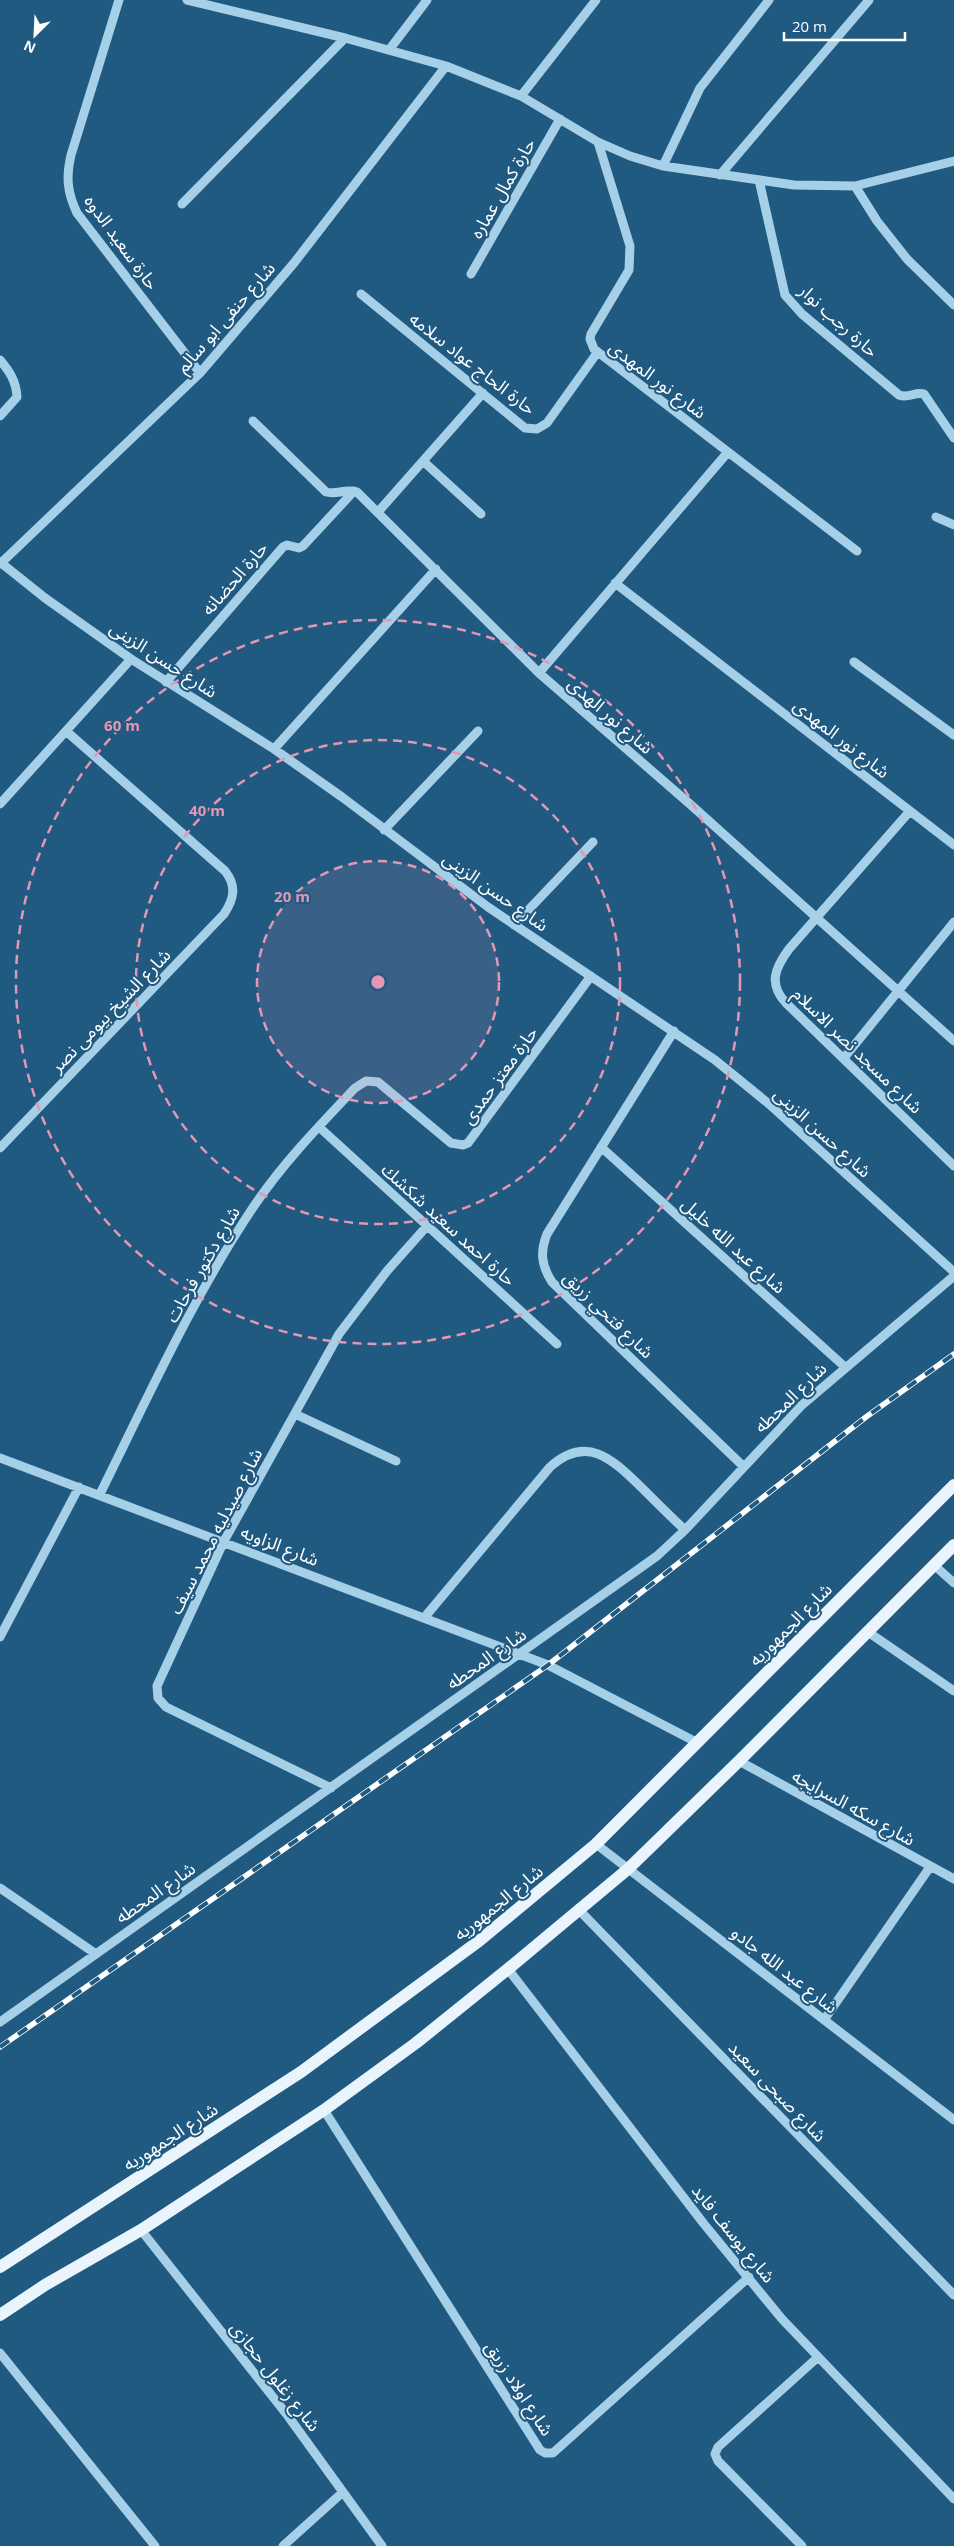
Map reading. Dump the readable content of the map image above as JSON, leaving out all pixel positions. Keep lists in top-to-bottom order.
{
  "streets": {
    "main road": ["شارع الجمهوريه"],
    "street": [
      "حارة كمال عماره",
      "حارة سعيد الدوه",
      "شارع حنفى ابو سالم",
      "حارة رجب نوار",
      "حارة الحاج عواد سلامه",
      "شارع نور المهدى",
      "حارة الحضانه",
      "شارع حسن الزينى",
      "شارع نور الهدى",
      "شارع الشيخ بيومى نصر",
      "شارع مسجد نصر الاسلام",
      "حارة معتز حمدى",
      "حارة احمد سعيد شكشك",
      "شارع عبد الله خليل",
      "شارع دكتور فرحات",
      "شارع فتحي زريق",
      "شارع المحطه",
      "شارع صيدليه محمد سيف",
      "شارع الزاويه",
      "شارع سكه السرايجه",
      "شارع عبد الله جادو",
      "شارع صبحى سعيد",
      "شارع يوسف فايد",
      "شارع زغلول حجازى",
      "شارع اولاد زريق"
    ]
  },
  "crossings": [
    ["حارة سعيد الدوه", "شارع حنفى ابو سالم"],
    ["شارع حنفى ابو سالم", "شارع حسن الزينى"],
    ["حارة الحاج عواد سلامه", "شارع نور المهدى"],
    ["شارع نور المهدى", "شارع مسجد نصر الاسلام"],
    ["حارة الحضانه", "شارع حسن الزينى"],
    ["حارة الحضانه", "شارع نور الهدى"],
    ["شارع حسن الزينى", "حارة معتز حمدى"],
    ["شارع حسن الزينى", "شارع فتحي زريق"],
    ["شارع نور الهدى", "شارع مسجد نصر الاسلام"],
    ["حارة معتز حمدى", "شارع دكتور فرحات"],
    ["حارة احمد سعيد شكشك", "شارع دكتور فرحات"],
    ["حارة احمد سعيد شكشك", "شارع صيدليه محمد سيف"],
    ["شارع عبد الله خليل", "شارع فتحي زريق"],
    ["شارع عبد الله خليل", "شارع المحطه"],
    ["شارع دكتور فرحات", "شارع الزاويه"],
    ["شارع فتحي زريق", "شارع المحطه"],
    ["شارع المحطه", "شارع صيدليه محمد سيف"],
    ["شارع المحطه", "شارع الزاويه"],
    ["شارع صيدليه محمد سيف", "شارع الزاويه"],
    ["شارع الجمهوريه", "شارع عبد الله جادو"],
    ["شارع يوسف فايد", "شارع اولاد زريق"]
  ],
  "scale_bar": "20 m",
  "north": "bottom left",
  "rings": ["60 m", "40 m", "20 m"]
}
